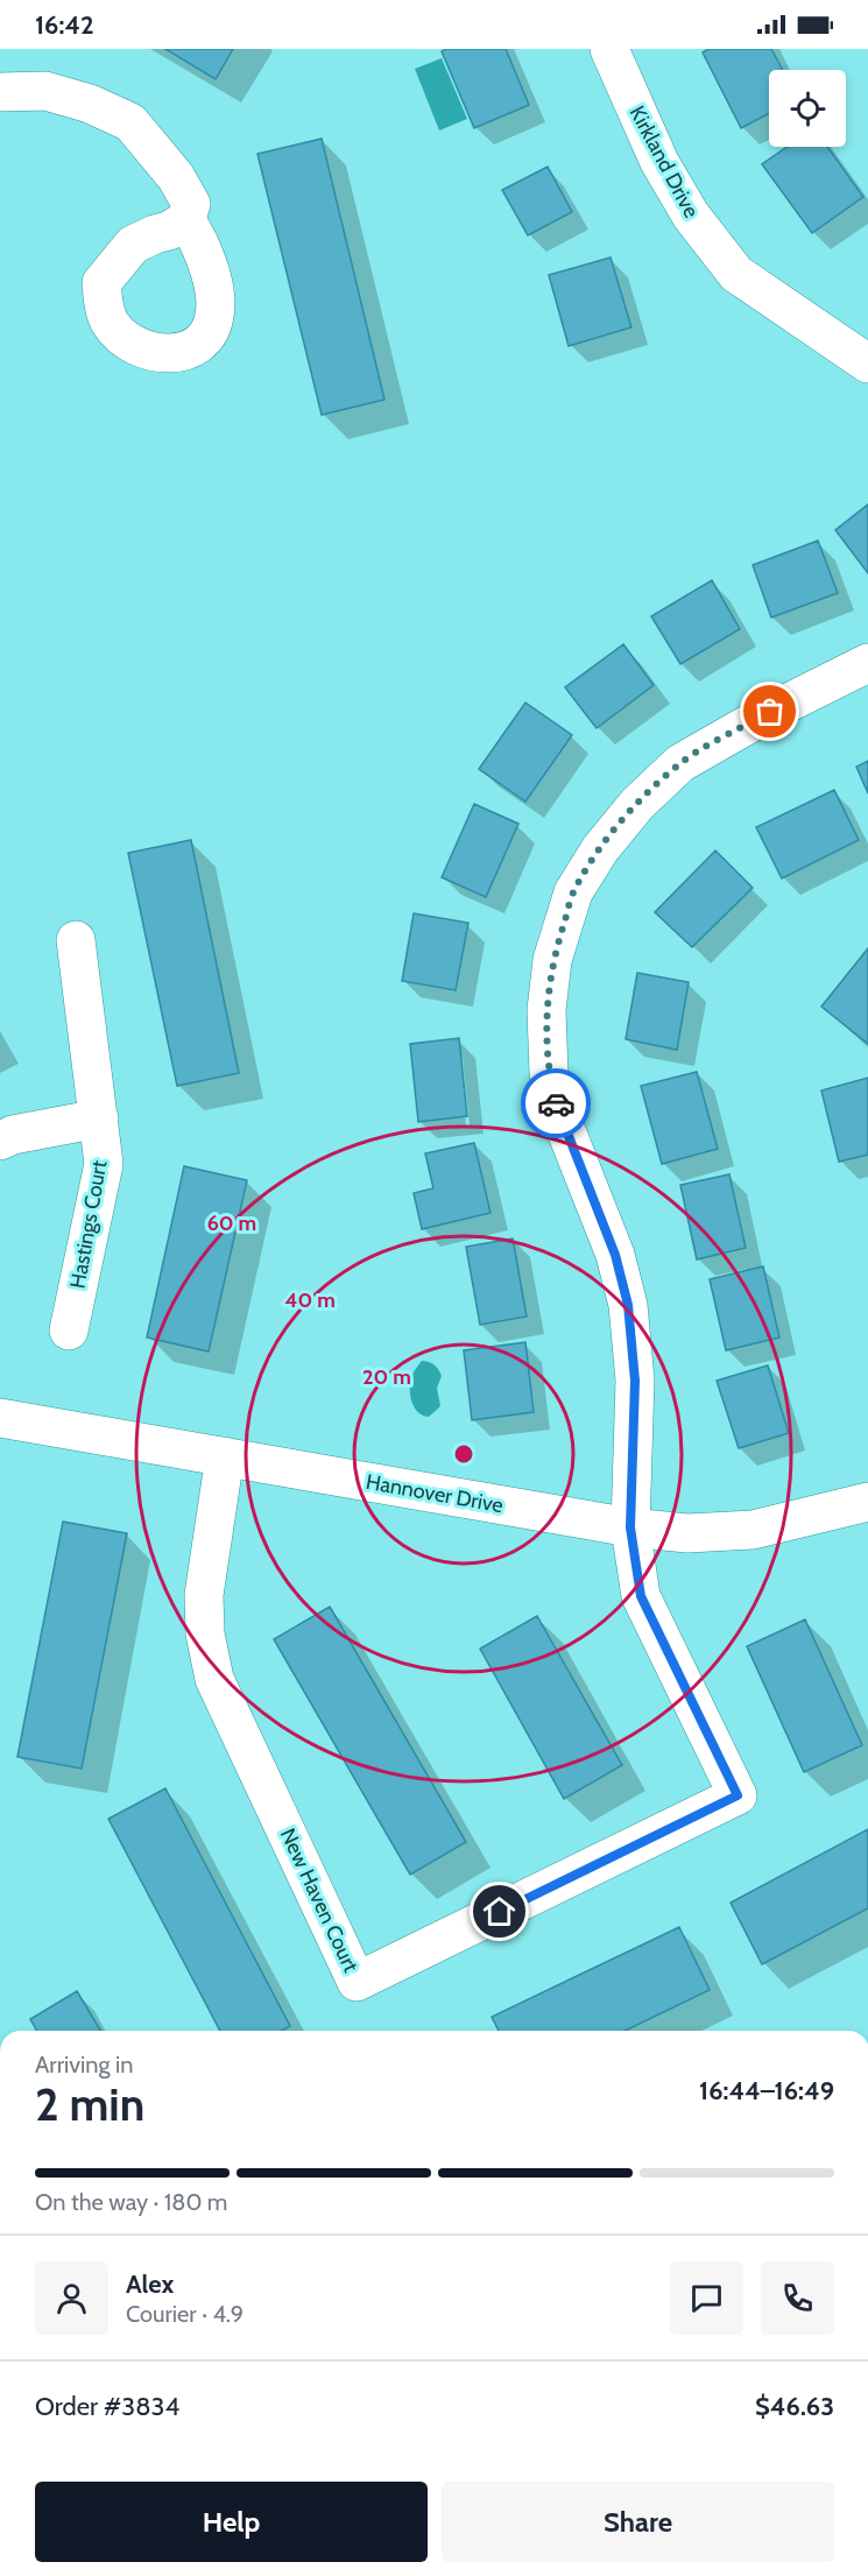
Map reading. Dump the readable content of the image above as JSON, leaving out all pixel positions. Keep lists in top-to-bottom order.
{
  "streets": {
    "street": [
      "Kirkland Drive",
      "Hastings Court",
      "Hannover Drive",
      "New Haven Court"
    ]
  },
  "crossings": [
    ["Hannover Drive", "New Haven Court"]
  ],
  "page": {
    "status": "16:42",
    "heading": ["2 min", "Arriving in", "16:44–16:49"],
    "panel": [
      "Alex",
      "Courier · 4.9",
      "Order #3834",
      "$46.63"
    ],
    "bar": "On the way · 180 m",
    "buttons": ["Help", "Share"]
  },
  "rings": ["60 m", "40 m", "20 m"]
}
